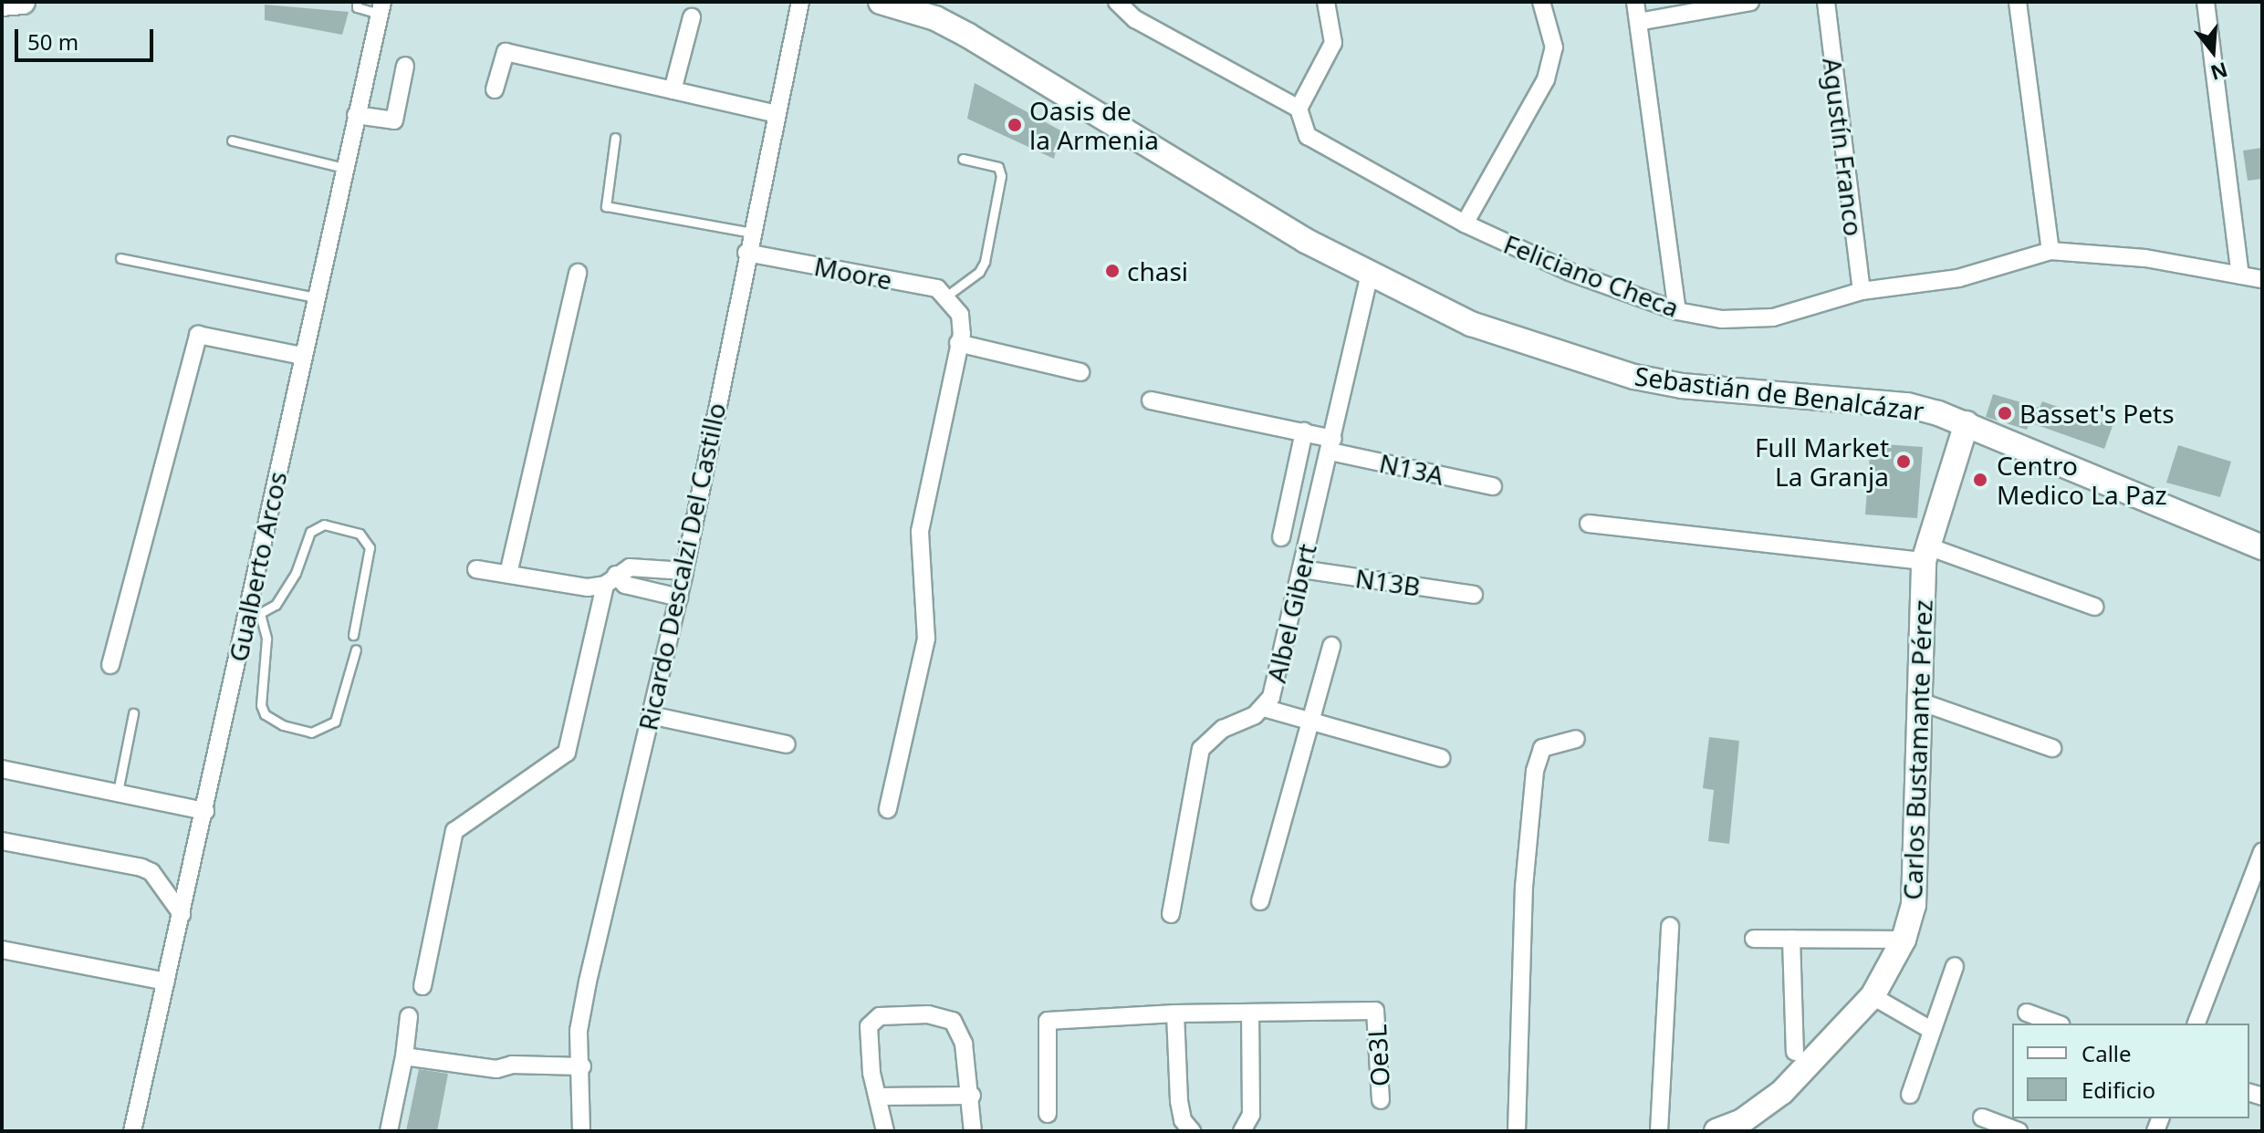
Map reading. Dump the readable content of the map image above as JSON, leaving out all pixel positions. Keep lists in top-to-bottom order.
{
  "streets": {
    "main road": ["Sebastián de Benalcázar", "Carlos Bustamante Pérez"],
    "street": [
      "Agustín Franco",
      "Moore",
      "Feliciano Checa",
      "N13A",
      "Gualberto Arcos",
      "Ricardo Descalzi Del Castillo",
      "N13B",
      "Albel Gibert",
      "Oe3L"
    ]
  },
  "crossings": [
    ["Agustín Franco", "Feliciano Checa"],
    ["Moore", "Ricardo Descalzi Del Castillo"],
    ["Sebastián de Benalcázar", "Albel Gibert"],
    ["Sebastián de Benalcázar", "Carlos Bustamante Pérez"],
    ["N13A", "Albel Gibert"],
    ["N13B", "Albel Gibert"]
  ],
  "places": [
    "Oasis de la Armenia",
    "chasi",
    "Basset's Pets",
    "Full Market La Granja",
    "Centro Medico La Paz"
  ],
  "legend": ["Calle", "Edificio"],
  "scale_bar": "50 m",
  "north": "bottom"
}
